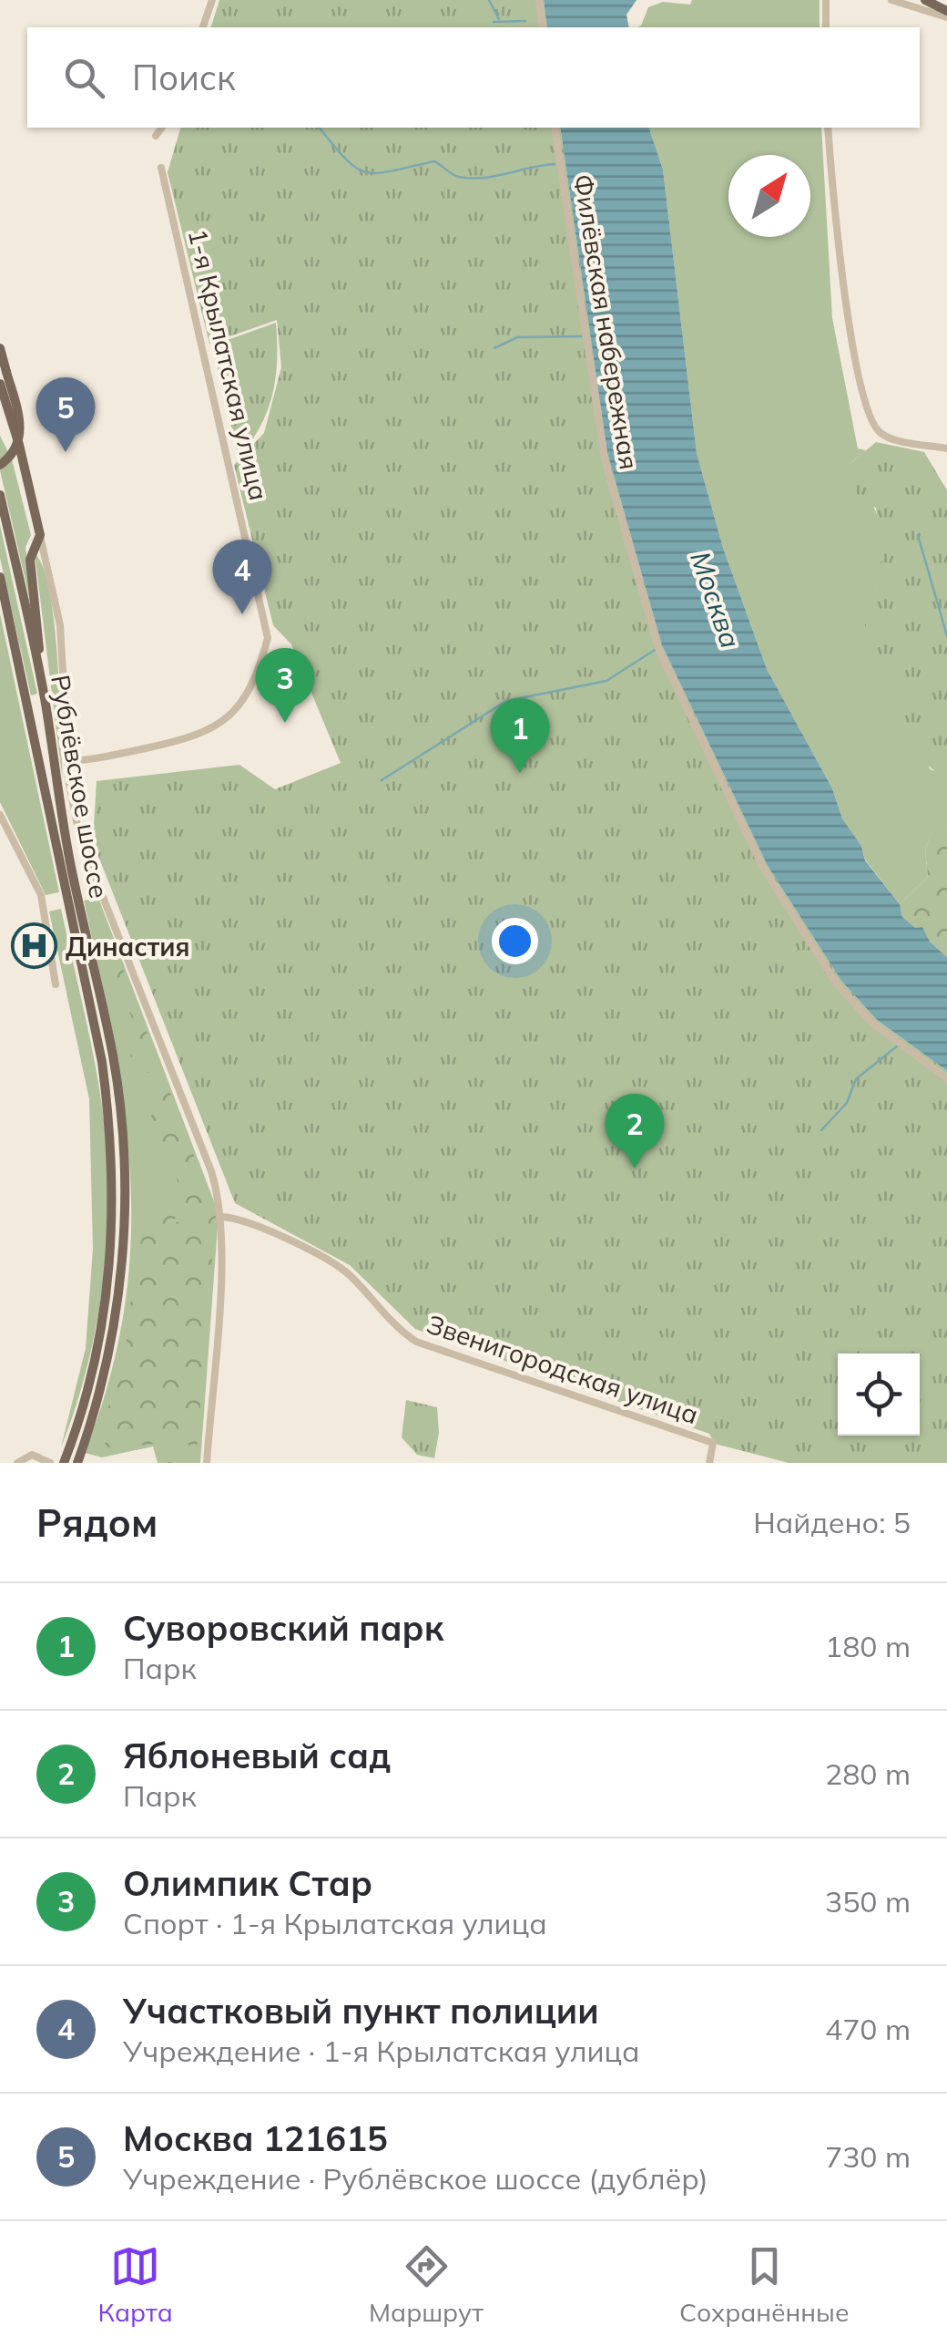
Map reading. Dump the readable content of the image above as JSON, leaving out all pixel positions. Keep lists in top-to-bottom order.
{
  "streets": {
    "main road": ["Рублёвское шоссе"],
    "street": ["Филёвская набережная", "1-я Крылатская улица", "Звенигородская улица"]
  },
  "water": ["Москва"],
  "places": {
    "hospital": ["Династия"]
  },
  "north": "top right",
  "page": {
    "search": "Поиск",
    "pins": [
      "5",
      "4",
      "3",
      "1",
      "2"
    ],
    "heading": ["Рядом", "Найдено: 5"],
    "list": [
      {
        "mark": "1",
        "name": "Суворовский парк",
        "note": "Парк",
        "value": "180 m"
      },
      {
        "mark": "2",
        "name": "Яблоневый сад",
        "note": "Парк",
        "value": "280 m"
      },
      {
        "mark": "3",
        "name": "Олимпик Стар",
        "note": "Спорт · 1-я Крылатская улица",
        "value": "350 m"
      },
      {
        "mark": "4",
        "name": "Участковый пункт полиции",
        "note": "Учреждение · 1-я Крылатская улица",
        "value": "470 m"
      },
      {
        "mark": "5",
        "name": "Москва 121615",
        "note": "Учреждение · Рублёвское шоссе (дублёр)",
        "value": "730 m"
      }
    ],
    "nav": ["Карта", "Маршрут", "Сохранённые"]
  }
}
